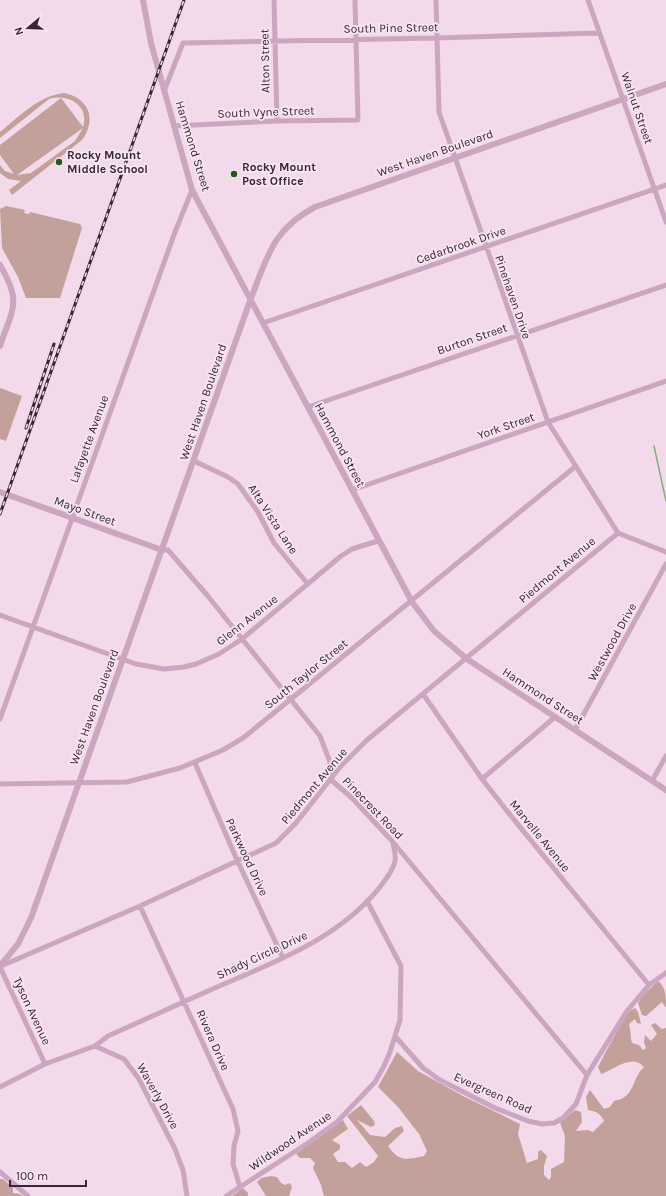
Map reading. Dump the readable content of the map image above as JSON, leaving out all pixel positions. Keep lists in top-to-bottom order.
{
  "streets": {
    "street": [
      "South Pine Street",
      "Alton Street",
      "Walnut Street",
      "South Vyne Street",
      "Hammond Street",
      "West Haven Boulevard",
      "Cedarbrook Drive",
      "Pinehaven Drive",
      "Burton Street",
      "York Street",
      "Lafayette Avenue",
      "Mayo Street",
      "Alta Vista Lane",
      "Piedmont Avenue",
      "Glenn Avenue",
      "Westwood Drive",
      "South Taylor Street",
      "Pinecrest Road",
      "Marvelle Avenue",
      "Parkwood Drive",
      "Shady Circle Drive",
      "Tyson Avenue",
      "Rivera Drive",
      "Evergreen Road",
      "Waverly Drive",
      "Wildwood Avenue"
    ]
  },
  "crossings": [
    ["South Pine Street", "Alton Street"],
    ["South Pine Street", "Walnut Street"],
    ["South Pine Street", "South Vyne Street"],
    ["South Pine Street", "Hammond Street"],
    ["South Pine Street", "Pinehaven Drive"],
    ["Alton Street", "South Vyne Street"],
    ["Walnut Street", "West Haven Boulevard"],
    ["Walnut Street", "Cedarbrook Drive"],
    ["South Vyne Street", "Hammond Street"],
    ["Hammond Street", "West Haven Boulevard"],
    ["Hammond Street", "Cedarbrook Drive"],
    ["Hammond Street", "Burton Street"],
    ["Hammond Street", "York Street"],
    ["Hammond Street", "Lafayette Avenue"],
    ["Hammond Street", "Piedmont Avenue"],
    ["Hammond Street", "Glenn Avenue"],
    ["Hammond Street", "Westwood Drive"],
    ["Hammond Street", "South Taylor Street"],
    ["West Haven Boulevard", "Pinehaven Drive"],
    ["West Haven Boulevard", "Mayo Street"],
    ["West Haven Boulevard", "Alta Vista Lane"],
    ["West Haven Boulevard", "Piedmont Avenue"],
    ["West Haven Boulevard", "Glenn Avenue"],
    ["West Haven Boulevard", "South Taylor Street"],
    ["West Haven Boulevard", "Pinecrest Road"],
    ["West Haven Boulevard", "Tyson Avenue"],
    ["Cedarbrook Drive", "Pinehaven Drive"],
    ["Pinehaven Drive", "Burton Street"],
    ["Pinehaven Drive", "York Street"],
    ["Pinehaven Drive", "Piedmont Avenue"],
    ["Pinehaven Drive", "South Taylor Street"],
    ["Lafayette Avenue", "Mayo Street"],
    ["Lafayette Avenue", "Glenn Avenue"],
    ["Mayo Street", "Pinecrest Road"],
    ["Alta Vista Lane", "Glenn Avenue"],
    ["Piedmont Avenue", "Pinecrest Road"],
    ["Piedmont Avenue", "Marvelle Avenue"],
    ["Piedmont Avenue", "Parkwood Drive"],
    ["Piedmont Avenue", "Tyson Avenue"],
    ["Piedmont Avenue", "Rivera Drive"],
    ["Glenn Avenue", "Pinecrest Road"],
    ["South Taylor Street", "Pinecrest Road"],
    ["South Taylor Street", "Parkwood Drive"],
    ["Pinecrest Road", "Shady Circle Drive"],
    ["Pinecrest Road", "Evergreen Road"],
    ["Marvelle Avenue", "Evergreen Road"],
    ["Parkwood Drive", "Shady Circle Drive"],
    ["Shady Circle Drive", "Rivera Drive"],
    ["Shady Circle Drive", "Waverly Drive"],
    ["Shady Circle Drive", "Wildwood Avenue"],
    ["Rivera Drive", "Wildwood Avenue"],
    ["Evergreen Road", "Wildwood Avenue"]
  ],
  "places": ["Rocky Mount Middle School", "Rocky Mount Post Office"],
  "scale_bar": "100 m",
  "north": "left"
}
